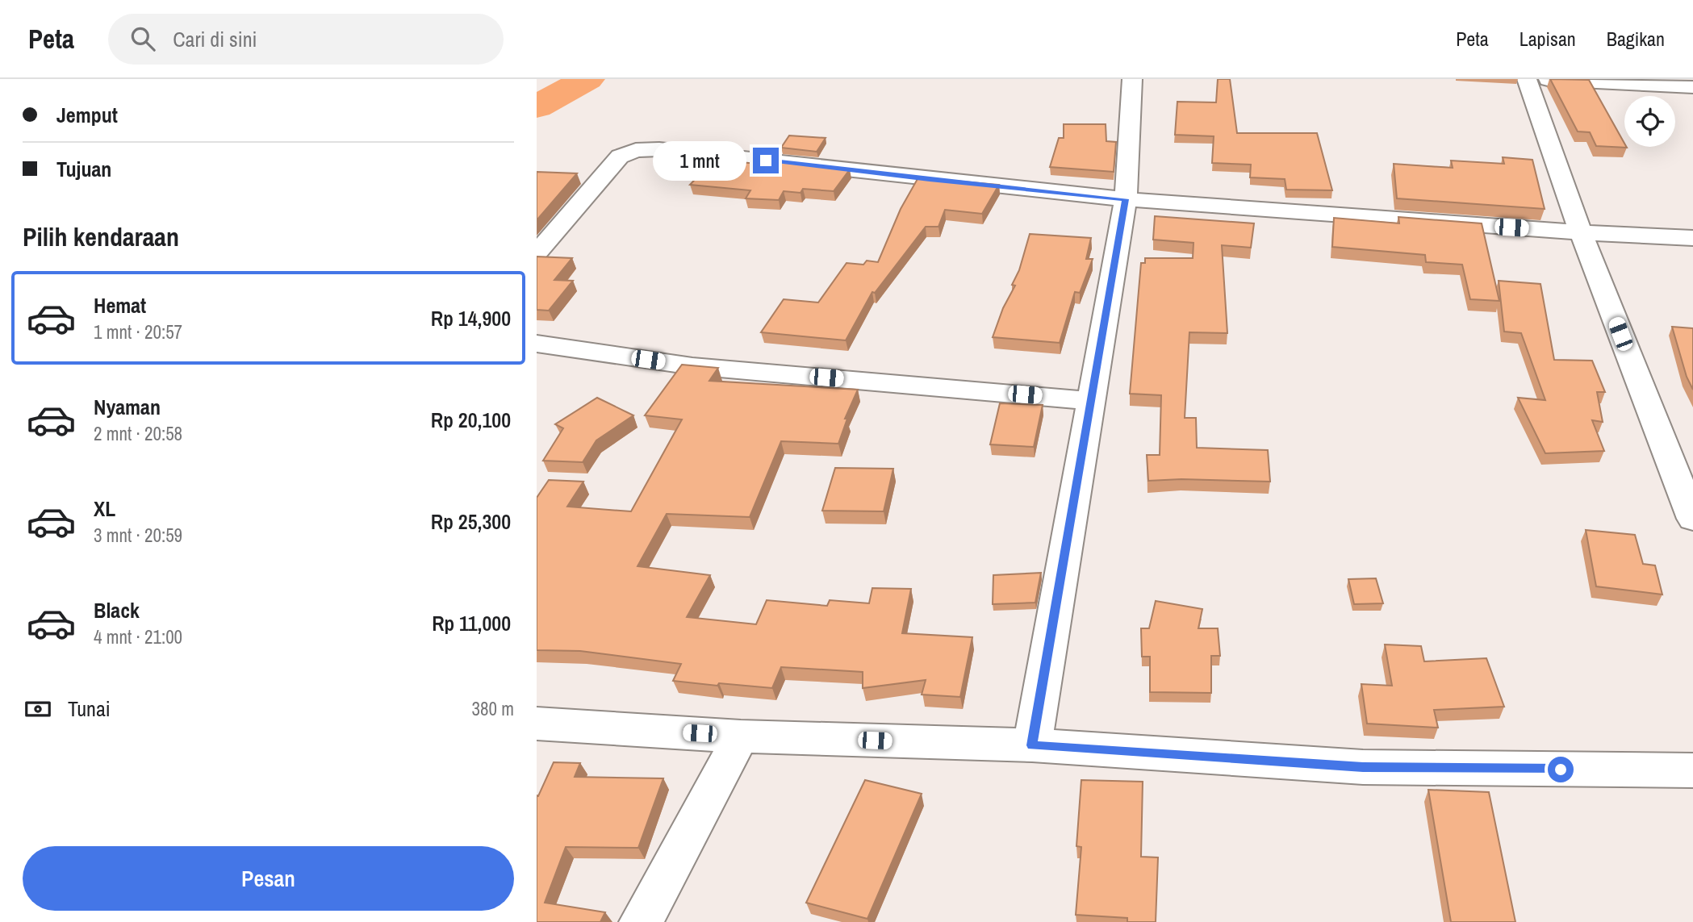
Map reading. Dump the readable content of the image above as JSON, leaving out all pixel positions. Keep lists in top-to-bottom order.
{
  "page": {
    "header": "Peta",
    "search": "Cari di sini",
    "nav": ["Peta", "Lapisan", "Bagikan"],
    "banner": ["Jemput", "Tujuan"],
    "bubble": "1 mnt",
    "heading": "Pilih kendaraan",
    "list": [
      {
        "name": "Hemat",
        "note": "1 mnt · 20:57",
        "value": "Rp 14,900"
      },
      {
        "name": "Nyaman",
        "note": "2 mnt · 20:58",
        "value": "Rp 20,100"
      },
      {
        "name": "XL",
        "note": "3 mnt · 20:59",
        "value": "Rp 25,300"
      },
      {
        "name": "Black",
        "note": "4 mnt · 21:00",
        "value": "Rp 11,000"
      }
    ],
    "pay": ["Tunai", "380 m"],
    "buttons": "Pesan"
  }
}
